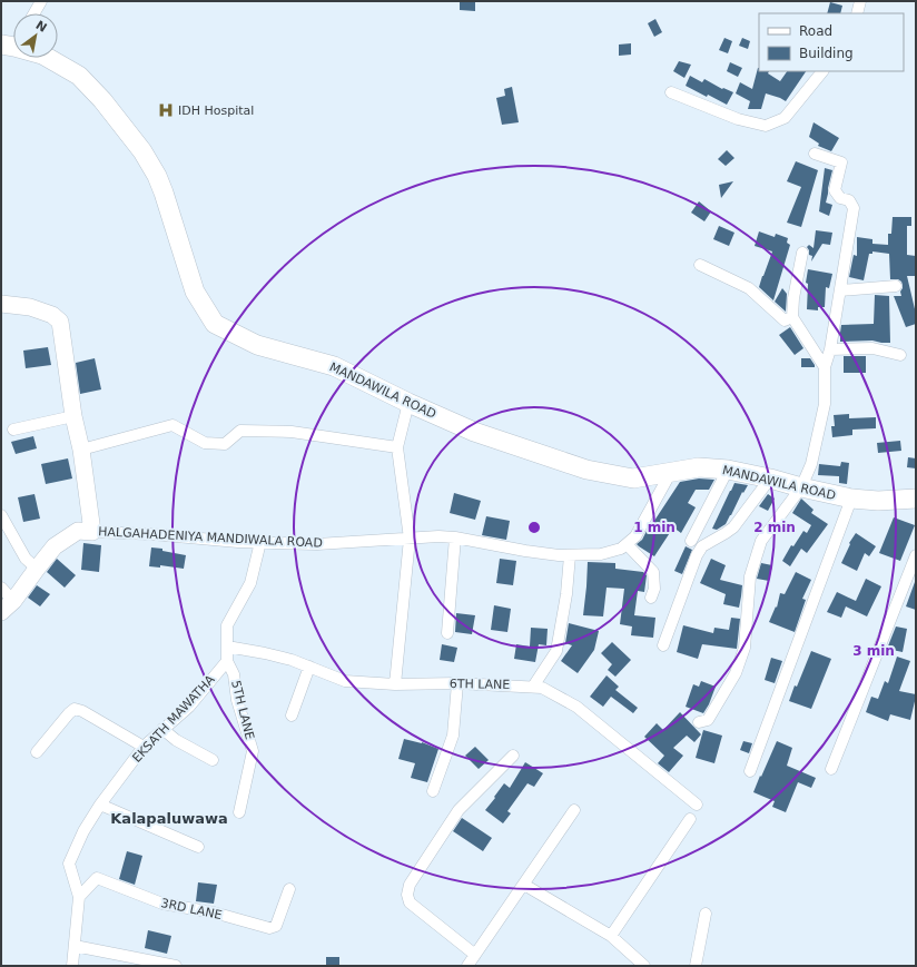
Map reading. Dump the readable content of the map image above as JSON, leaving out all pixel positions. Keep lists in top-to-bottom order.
{
  "streets": {
    "main road": ["MANDAWILA ROAD"],
    "street": [
      "HALGAHADENIYA MANDIWALA ROAD",
      "6TH LANE",
      "5TH LANE",
      "EKSATH MAWATHA",
      "3RD LANE"
    ]
  },
  "crossings": [
    ["5TH LANE", "EKSATH MAWATHA"],
    ["EKSATH MAWATHA", "3RD LANE"]
  ],
  "districts": ["Kalapaluwawa"],
  "places": {
    "hospital": ["IDH Hospital"]
  },
  "legend": ["Road", "Building"],
  "north": "top right",
  "rings": ["1 min", "2 min", "3 min"]
}
